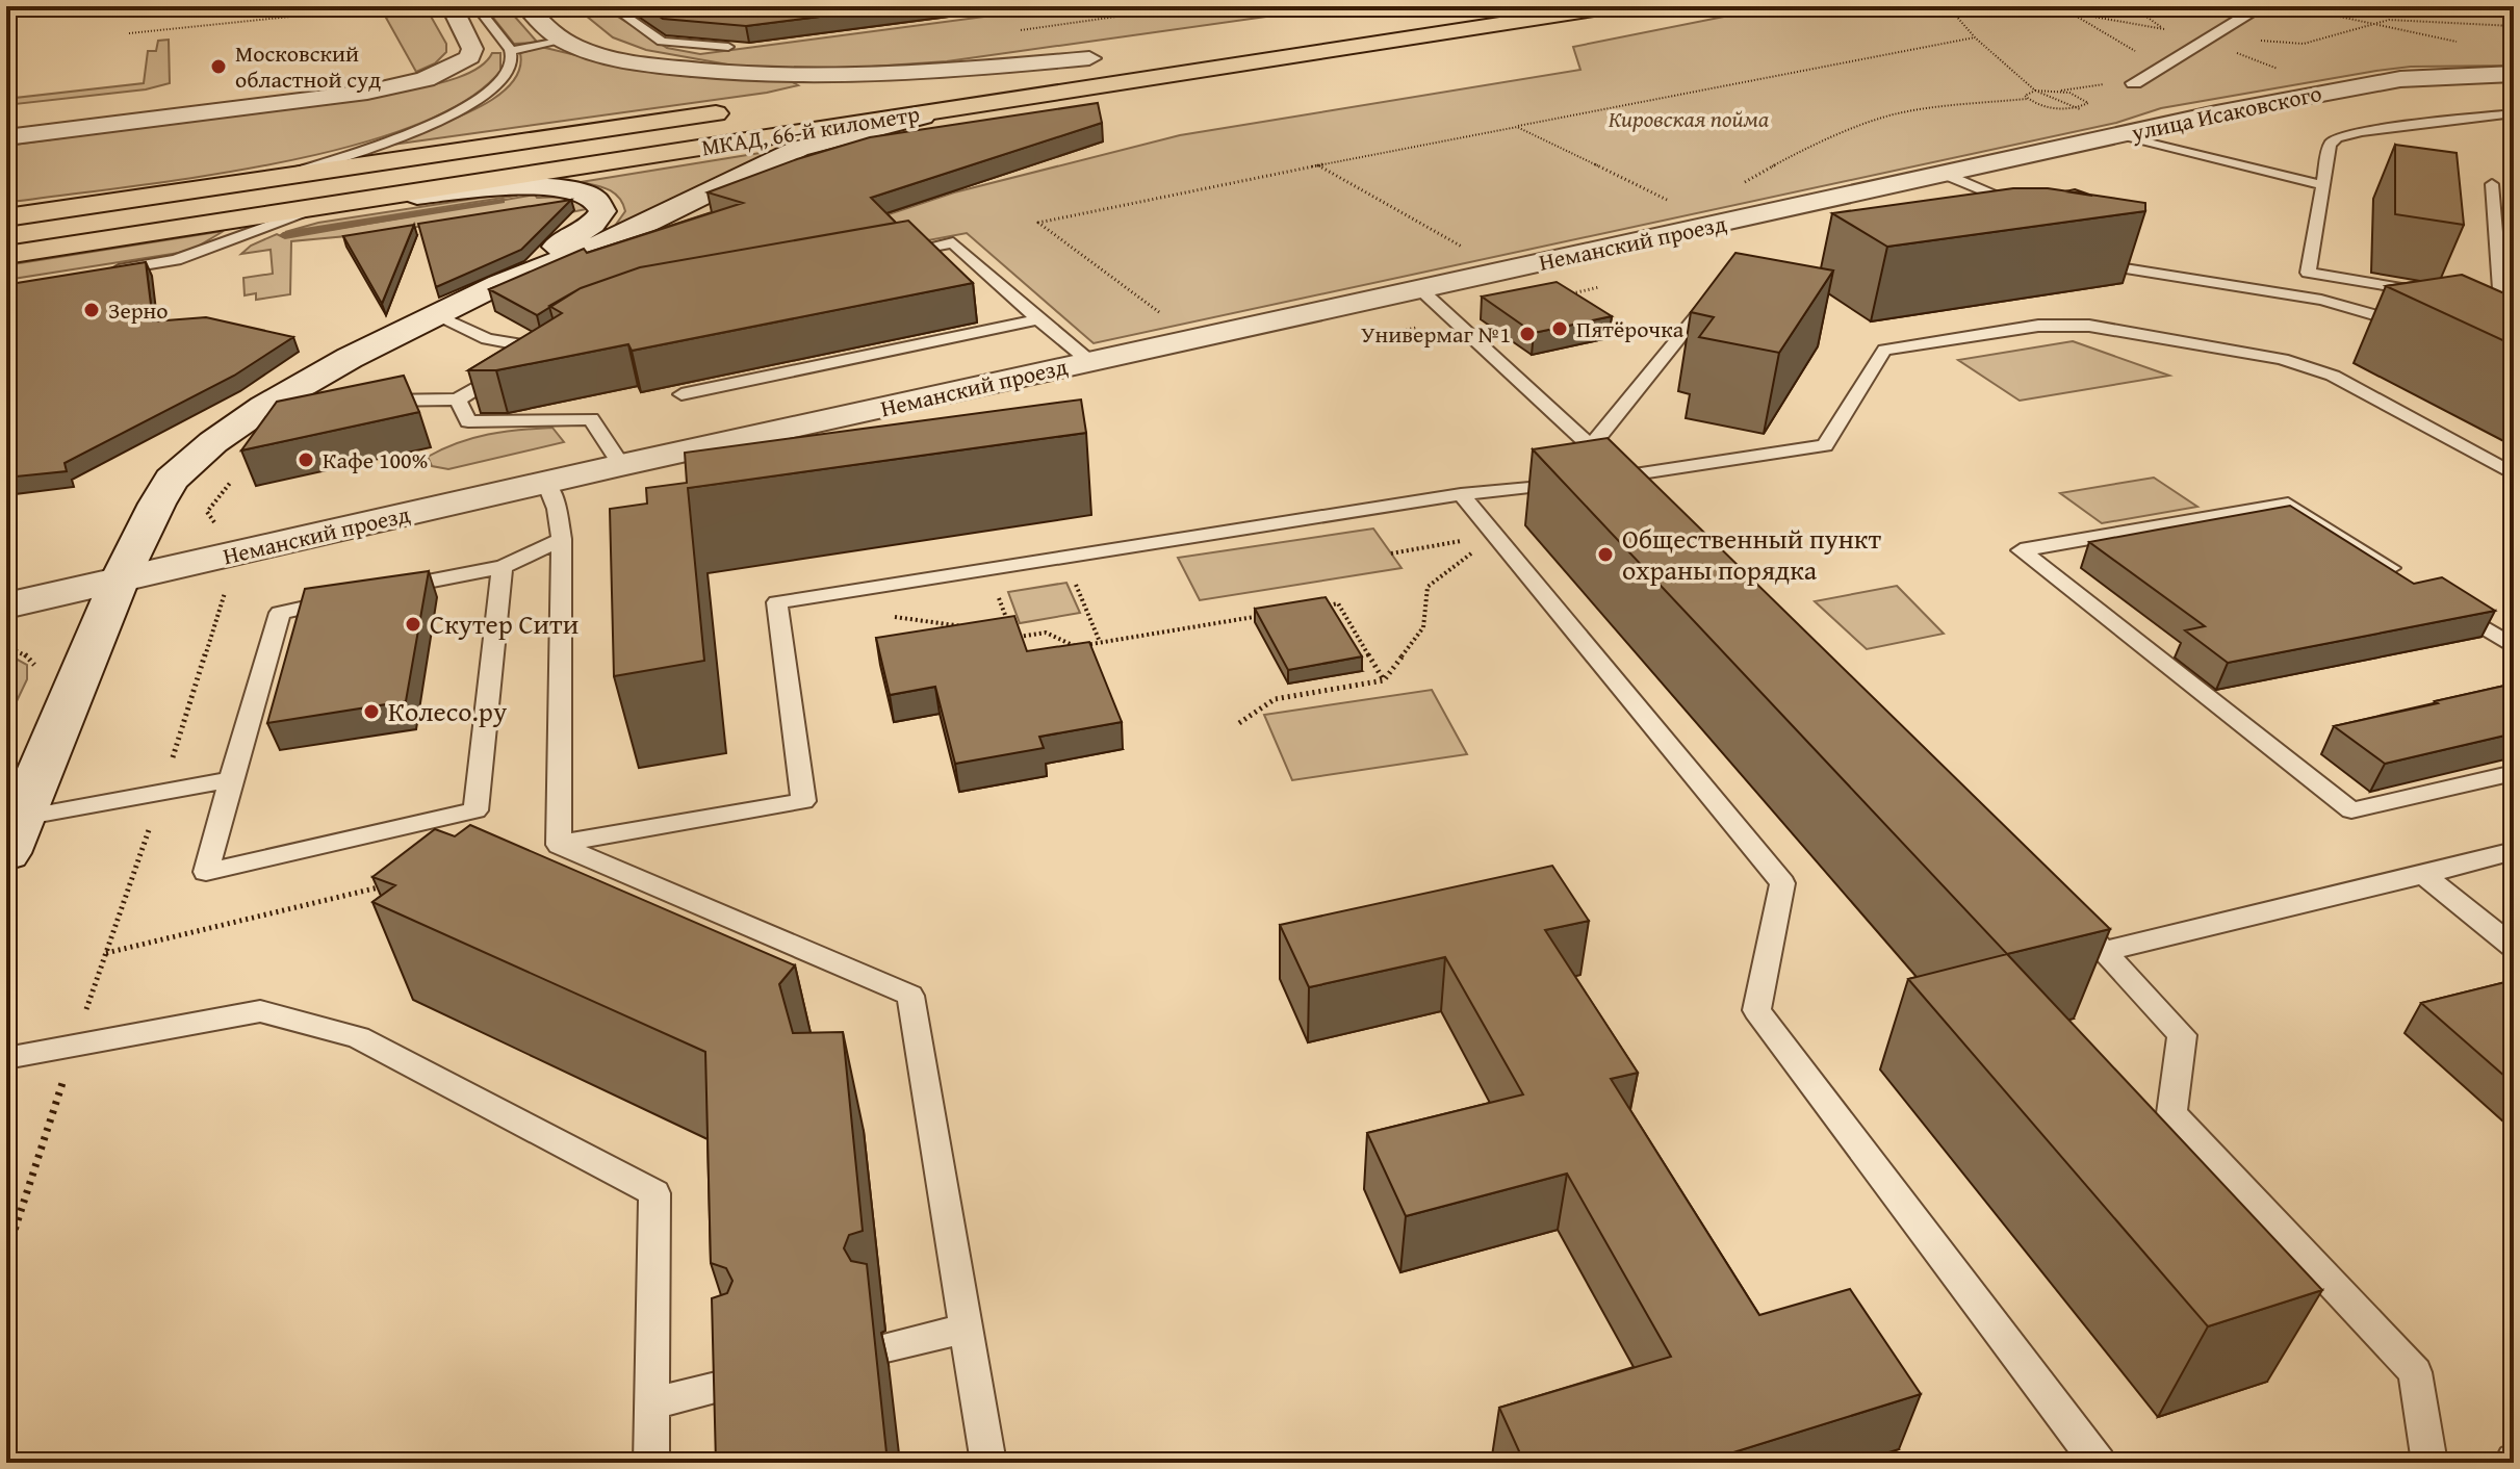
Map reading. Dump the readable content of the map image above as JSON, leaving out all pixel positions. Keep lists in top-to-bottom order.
{
  "streets": {
    "highway": ["МКАД, 66-й километр"],
    "street": ["улица Исаковского", "Неманский проезд"]
  },
  "crossings": [
    ["улица Исаковского", "Неманский проезд"]
  ],
  "parks": ["Кировская пойма"],
  "places": [
    "Московский областной суд",
    "Зерно",
    "Пятёрочка",
    "Универмаг №1",
    "Кафе 100%",
    "Общественный пункт охраны порядка",
    "Скутер Сити",
    "Колесо.ру"
  ]
}
